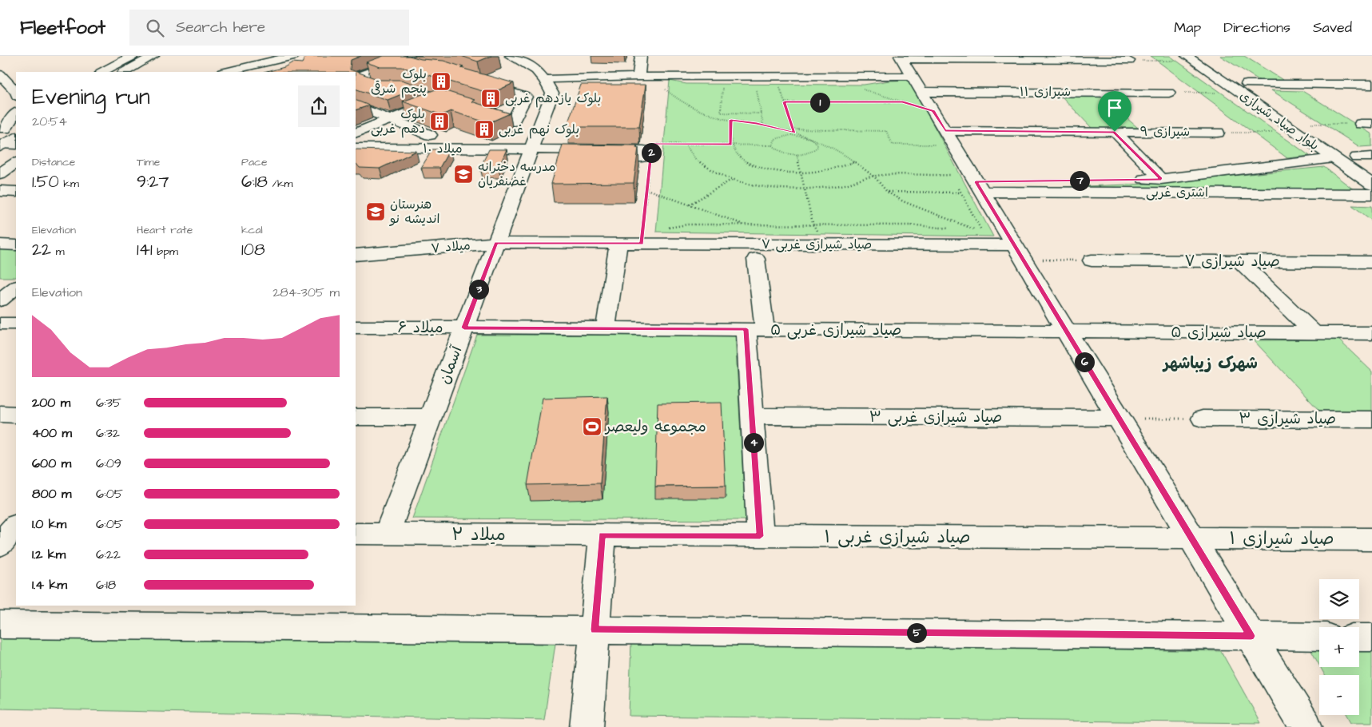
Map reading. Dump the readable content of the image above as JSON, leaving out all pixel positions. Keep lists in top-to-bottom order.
{
  "streets": {
    "street": [
      "شیرازی ۱۱",
      "بلوار صیاد شیرازی",
      "شیرازی ۹",
      "میلاد ۱۰",
      "اشتری غربی",
      "صیاد شیرازی غربی ۷",
      "میلاد ۷",
      "صیاد شیرازی ۷",
      "میلاد ۶",
      "صیاد شیرازی غربی ۵",
      "صیاد شیرازی ۵",
      "آسمان",
      "صیاد شیرازی غربی ۳",
      "صیاد شیرازی ۳",
      "میلاد ۲",
      "صیاد شیرازی غربی ۱",
      "صیاد شیرازی ۱"
    ]
  },
  "crossings": [
    ["بلوار صیاد شیرازی", "اشتری غربی"],
    ["میلاد ۱۰", "آسمان"],
    ["صیاد شیرازی غربی ۷", "میلاد ۷"],
    ["میلاد ۷", "آسمان"],
    ["میلاد ۶", "صیاد شیرازی غربی ۵"],
    ["میلاد ۶", "آسمان"],
    ["صیاد شیرازی غربی ۵", "صیاد شیرازی ۵"],
    ["آسمان", "میلاد ۲"],
    ["میلاد ۲", "صیاد شیرازی غربی ۱"],
    ["صیاد شیرازی غربی ۱", "صیاد شیرازی ۱"]
  ],
  "districts": ["شهرک زیباشهر"],
  "places": {
    "building": [
      "بلوک پنجم شرقی",
      "بلوک یازدهم غربی",
      "بلوک دهم غربی",
      "بلوک نهم غربی"
    ],
    "school or university": ["مدرسه دخترانه غضنفریان", "هنرستان اندیشه نو"],
    "sports": ["مجموعه ولیعصر"]
  },
  "page": {
    "header": "Fleetfoot",
    "search": "Search here",
    "nav": ["Map", "Directions", "Saved"],
    "heading": ["Evening run", "20:54"],
    "pins": [
      "1",
      "2",
      "7",
      "3",
      "6",
      "4",
      "5"
    ],
    "stats": [
      ["Distance", "1.50 km"],
      ["Time", "9:27"],
      ["Pace", "6:18 /km"],
      ["Elevation", "22 m"],
      ["Heart rate", "141 bpm"],
      ["kcal", "108"]
    ],
    "chart": ["Elevation", "284–305 m"],
    "list": [
      {
        "name": "200 m",
        "note": "6:35"
      },
      {
        "name": "400 m",
        "note": "6:32"
      },
      {
        "name": "600 m",
        "note": "6:09"
      },
      {
        "name": "800 m",
        "note": "6:05"
      },
      {
        "name": "1.0 km",
        "note": "6:05"
      },
      {
        "name": "1.2 km",
        "note": "6:22"
      },
      {
        "name": "1.4 km",
        "note": "6:18"
      }
    ],
    "map_buttons": ["+", "−"]
  }
}
